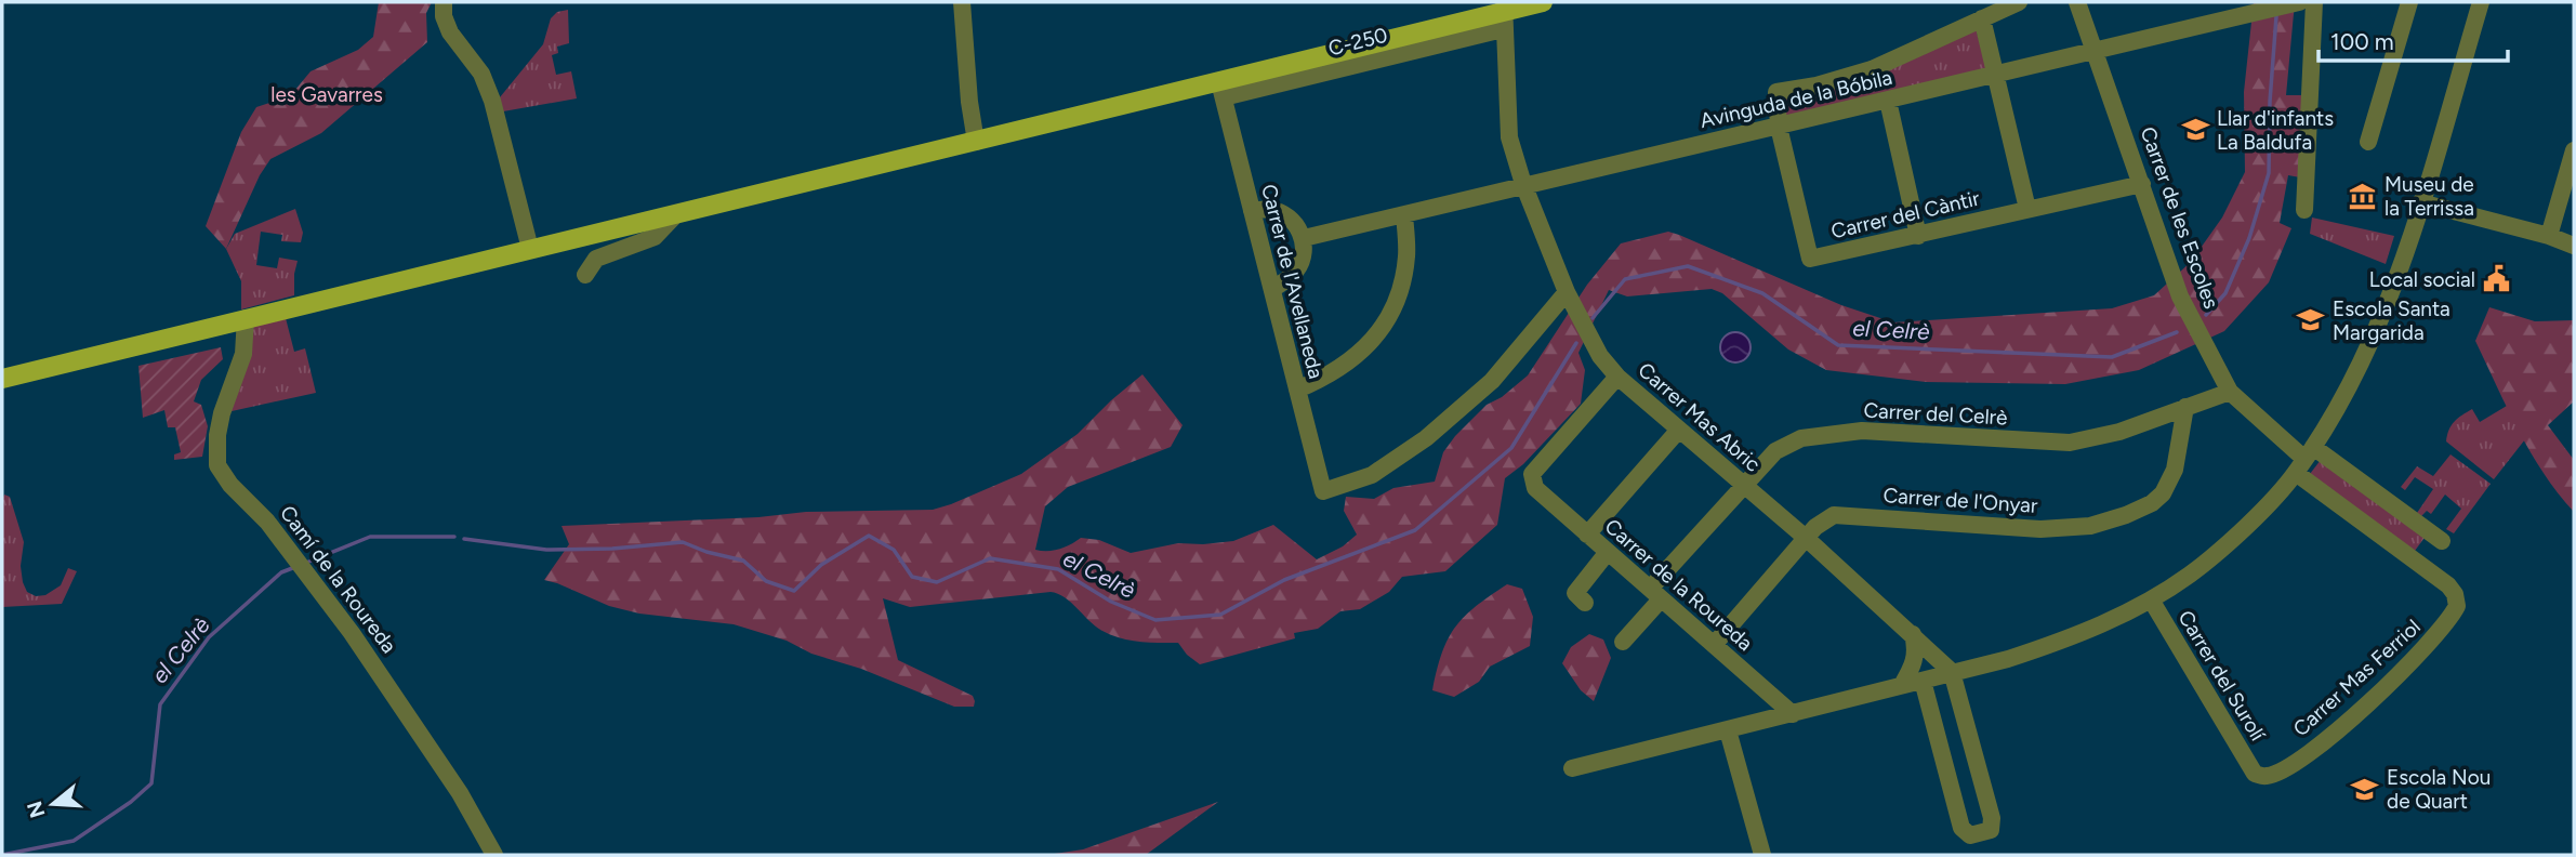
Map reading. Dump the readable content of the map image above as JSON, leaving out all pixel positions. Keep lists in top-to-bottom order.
{
  "streets": {
    "main road": ["C-250"],
    "street": [
      "Avinguda de la Bóbila",
      "Carrer del Càntir",
      "Carrer de les Escoles",
      "Carrer de l'Avellaneda",
      "Carrer del Celrè",
      "Carrer Mas Abric",
      "Carrer de l'Onyar",
      "Camí de la Roureda",
      "Carrer de la Roureda",
      "Carrer del Surolí",
      "Carrer Mas Ferriol"
    ]
  },
  "crossings": [
    ["C-250", "Carrer de l'Avellaneda"],
    ["C-250", "Carrer Mas Abric"],
    ["C-250", "Camí de la Roureda"],
    ["Avinguda de la Bóbila", "Carrer del Càntir"],
    ["Avinguda de la Bóbila", "Carrer de les Escoles"],
    ["Avinguda de la Bóbila", "Carrer Mas Abric"],
    ["Carrer del Càntir", "Carrer de les Escoles"],
    ["Carrer de les Escoles", "Carrer del Celrè"],
    ["Carrer de les Escoles", "Carrer Mas Ferriol"],
    ["Carrer de l'Avellaneda", "Carrer Mas Abric"],
    ["Carrer del Celrè", "Carrer Mas Abric"],
    ["Carrer del Celrè", "Carrer de l'Onyar"],
    ["Carrer del Celrè", "Carrer de la Roureda"],
    ["Carrer Mas Abric", "Carrer de l'Onyar"],
    ["Carrer Mas Abric", "Carrer de la Roureda"],
    ["Carrer de l'Onyar", "Carrer de la Roureda"],
    ["Carrer del Surolí", "Carrer Mas Ferriol"]
  ],
  "water": ["el Celrè"],
  "parks": ["les Gavarres"],
  "places": {
    "school or university": ["Llar d'infants La Baldufa", "Escola Santa Margarida", "Escola Nou de Quart"],
    "museum": ["Museu de la Terrissa"],
    "public building": ["Local social"]
  },
  "scale_bar": "100 m",
  "north": "left"
}
